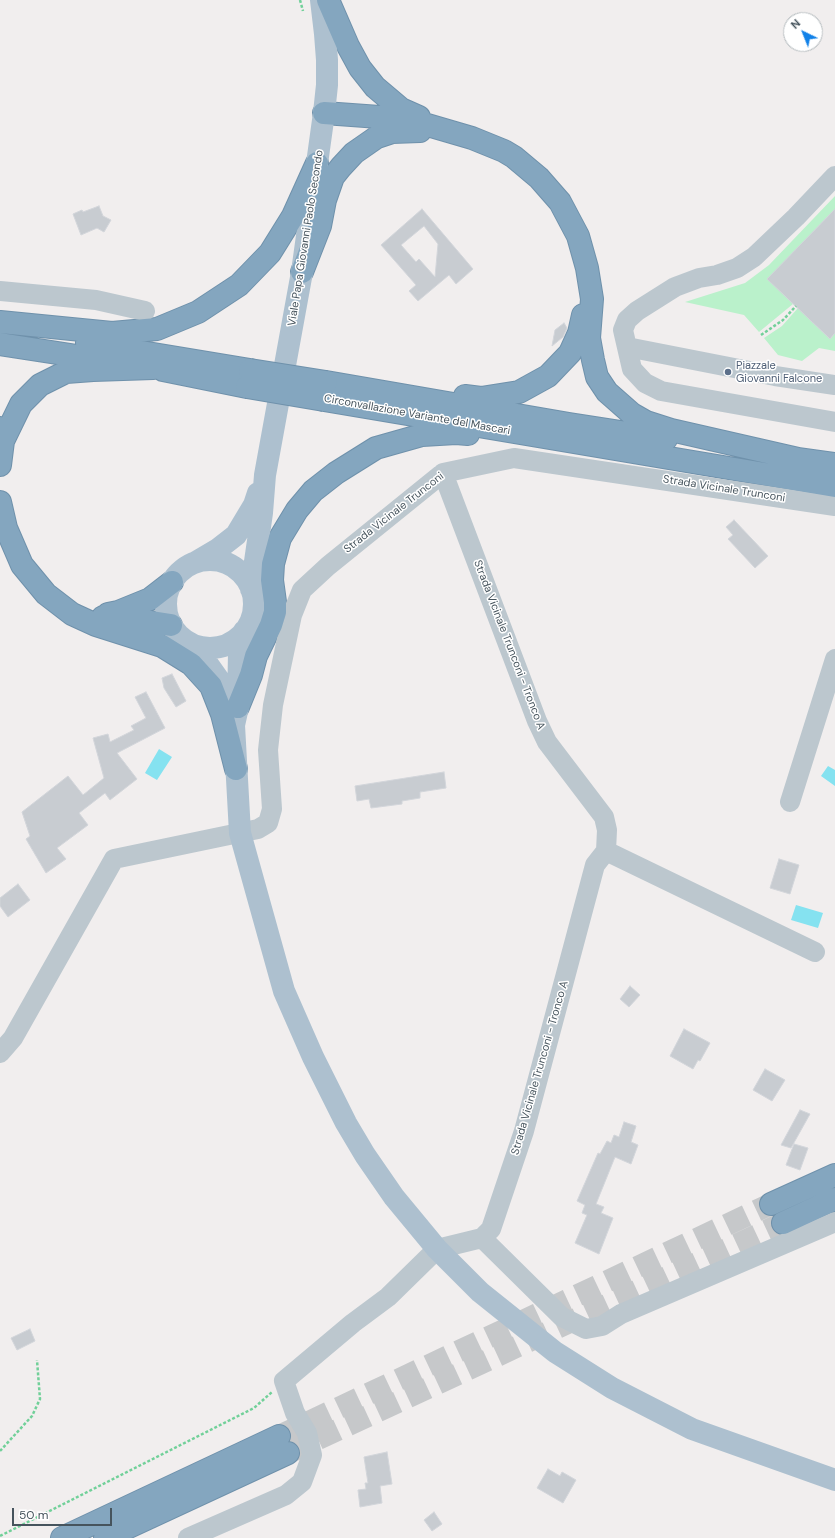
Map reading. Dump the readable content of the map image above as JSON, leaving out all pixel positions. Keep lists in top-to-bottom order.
{
  "streets": {
    "highway": ["Circonvallazione Variante del Mascari"],
    "main road": ["Viale Papa Giovanni Paolo Secondo"],
    "street": ["Strada Vicinale Trunconi", "Strada Vicinale Trunconi - Tronco A"]
  },
  "crossings": [
    ["Strada Vicinale Trunconi", "Strada Vicinale Trunconi - Tronco A"]
  ],
  "places": ["Piazzale Giovanni Falcone"],
  "scale_bar": "50 m",
  "north": "top left"
}
